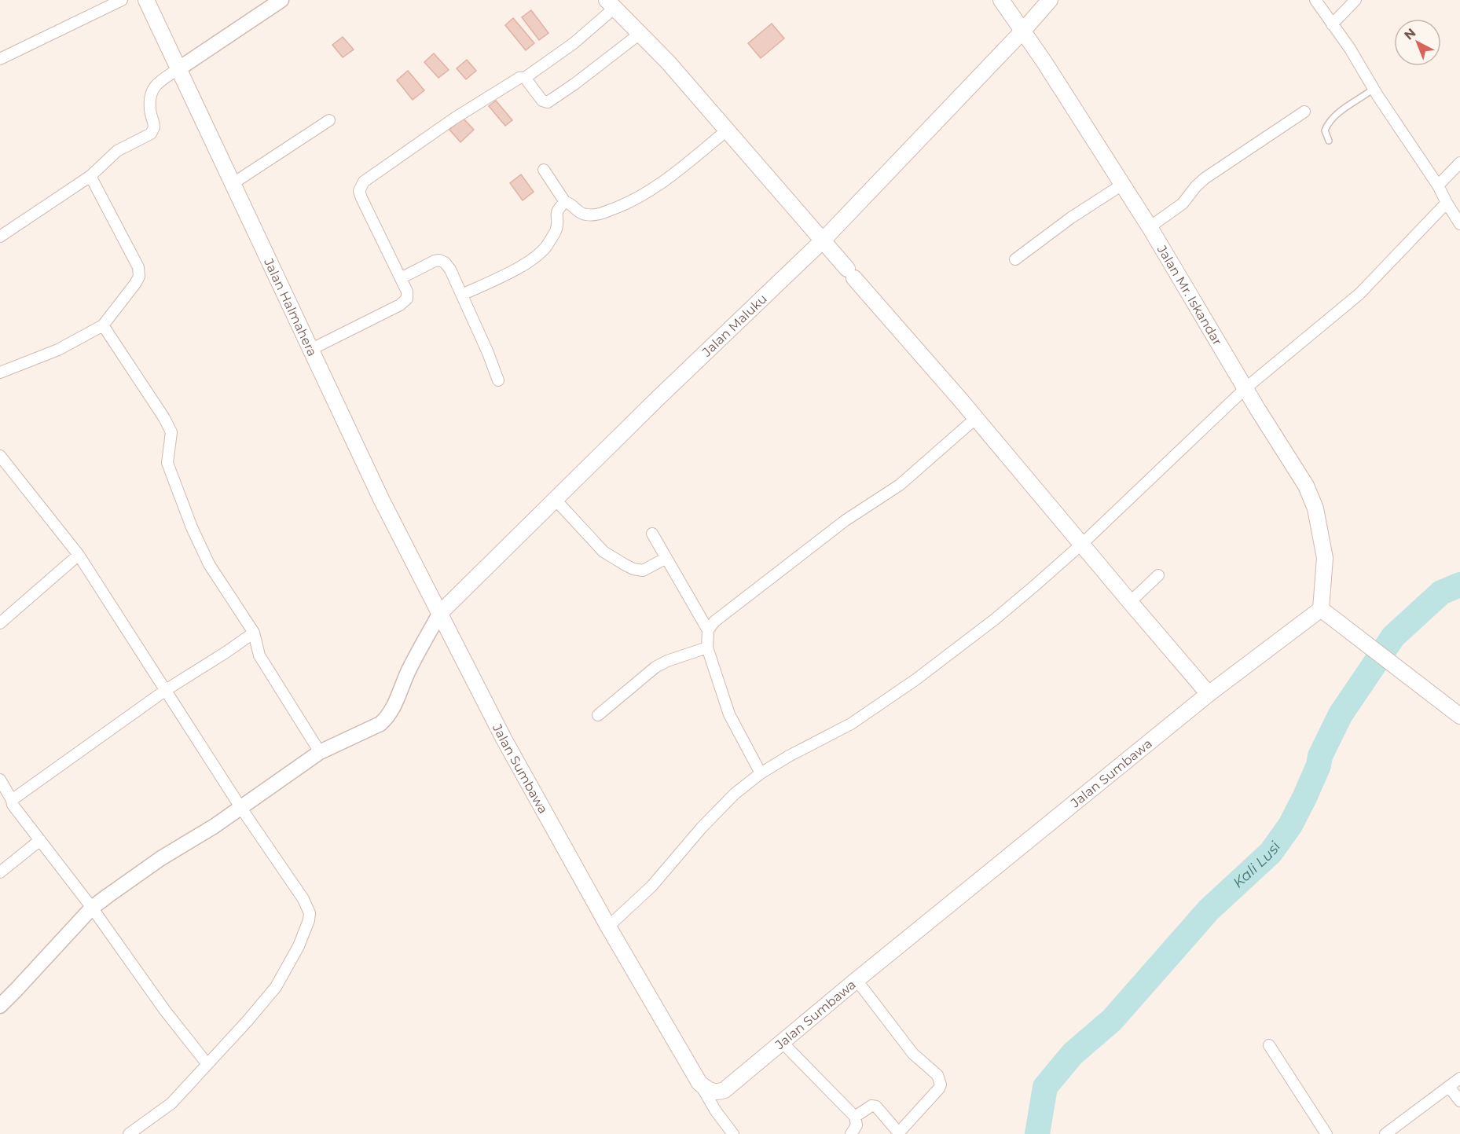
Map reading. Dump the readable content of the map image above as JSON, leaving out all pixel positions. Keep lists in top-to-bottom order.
{
  "streets": {
    "main road": [
      "Jalan Mr. Iskandar",
      "Jalan Halmahera",
      "Jalan Maluku",
      "Jalan Sumbawa"
    ]
  },
  "crossings": [
    ["Jalan Mr. Iskandar", "Jalan Maluku"],
    ["Jalan Mr. Iskandar", "Jalan Sumbawa"],
    ["Jalan Halmahera", "Jalan Maluku"],
    ["Jalan Halmahera", "Jalan Sumbawa"],
    ["Jalan Maluku", "Jalan Sumbawa"]
  ],
  "water": ["Kali Lusi"],
  "north": "top left"
}
